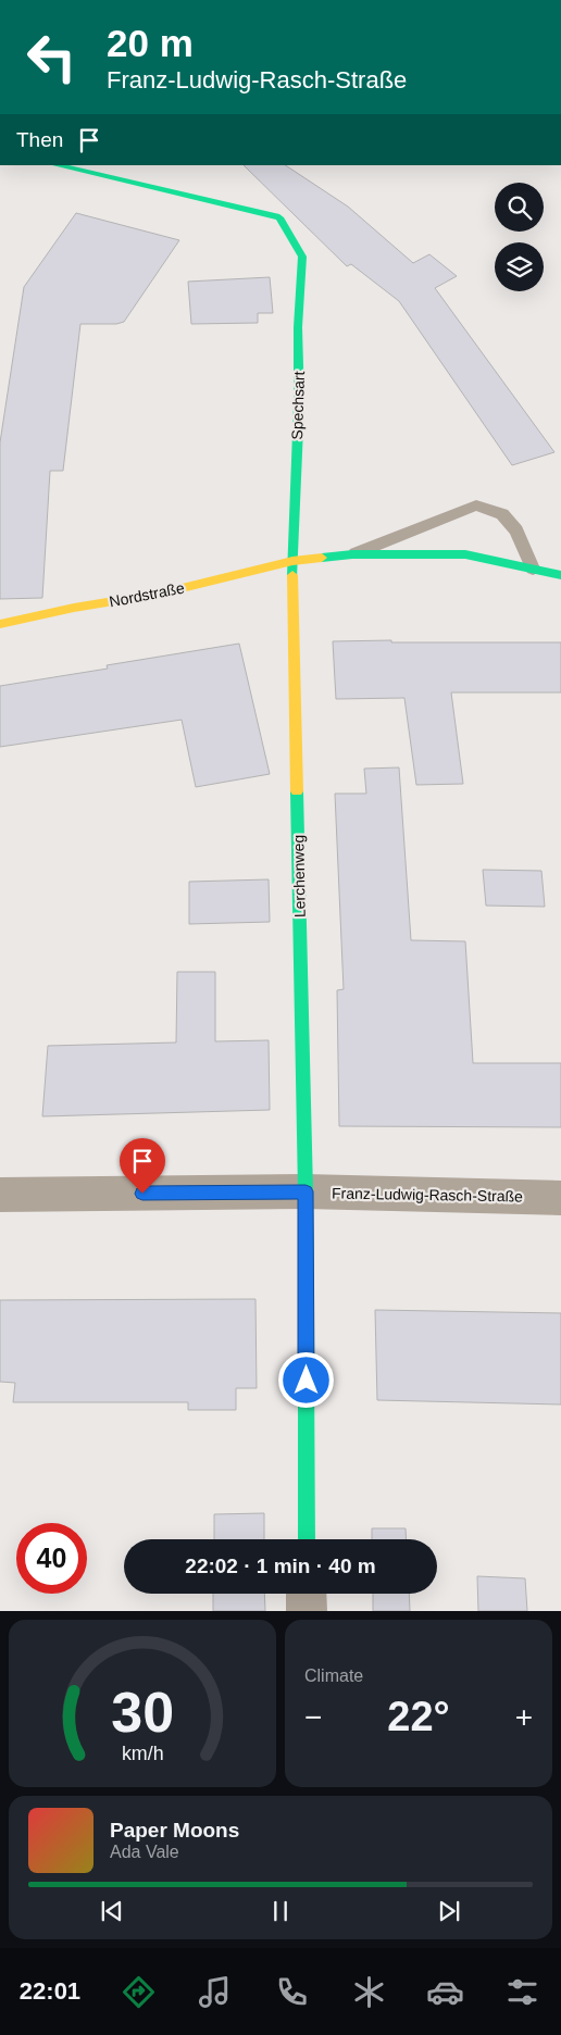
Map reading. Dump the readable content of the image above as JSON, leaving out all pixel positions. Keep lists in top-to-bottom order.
{
  "streets": {
    "street": [
      "Spechsart",
      "Nordstraße",
      "Lerchenweg",
      "Franz-Ludwig-Rasch-Straße"
    ]
  },
  "crossings": [
    ["Spechsart", "Nordstraße"],
    ["Spechsart", "Lerchenweg"],
    ["Nordstraße", "Lerchenweg"],
    ["Lerchenweg", "Franz-Ludwig-Rasch-Straße"]
  ],
  "page": {
    "turn": ["20 m", "Franz-Ludwig-Rasch-Straße"],
    "then": "Then",
    "limit": "40",
    "trip": "22:02 · 1 min · 40 m",
    "tile": "Climate",
    "heat": ["−", "22°", "+"],
    "song": ["Paper Moons", "Ada Vale"],
    "tabs": "22:01",
    "gauge": ["30", "km/h"]
  }
}
